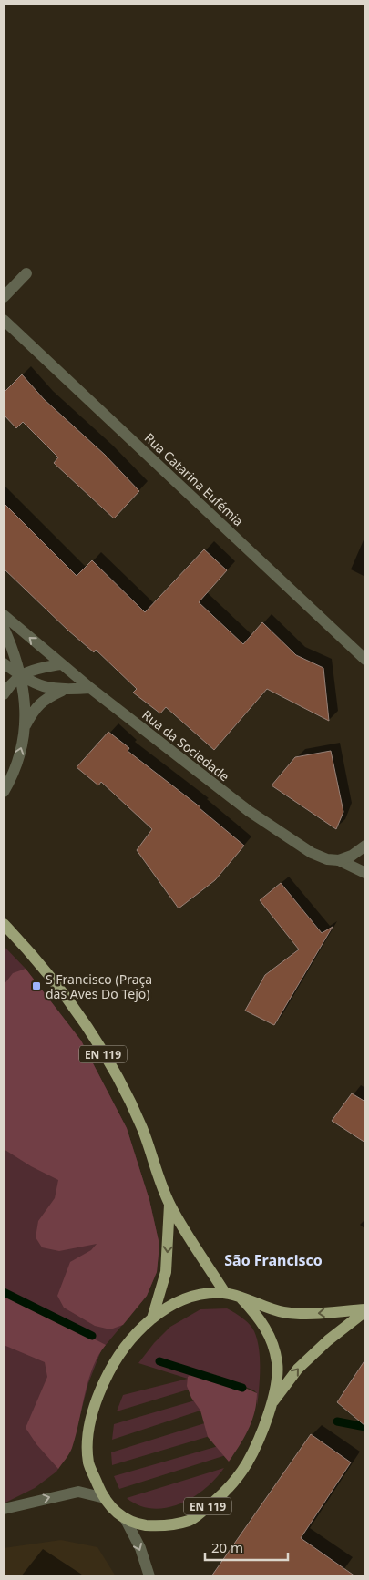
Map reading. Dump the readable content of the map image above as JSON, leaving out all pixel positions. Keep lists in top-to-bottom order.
{
  "streets": {
    "main road": ["EN 119"],
    "street": ["Rua Catarina Eufémia", "Rua da Sociedade"]
  },
  "districts": ["São Francisco"],
  "places": {
    "transit": ["S Francisco (Praça das Aves Do Tejo)"]
  },
  "scale_bar": "20 m"
}
